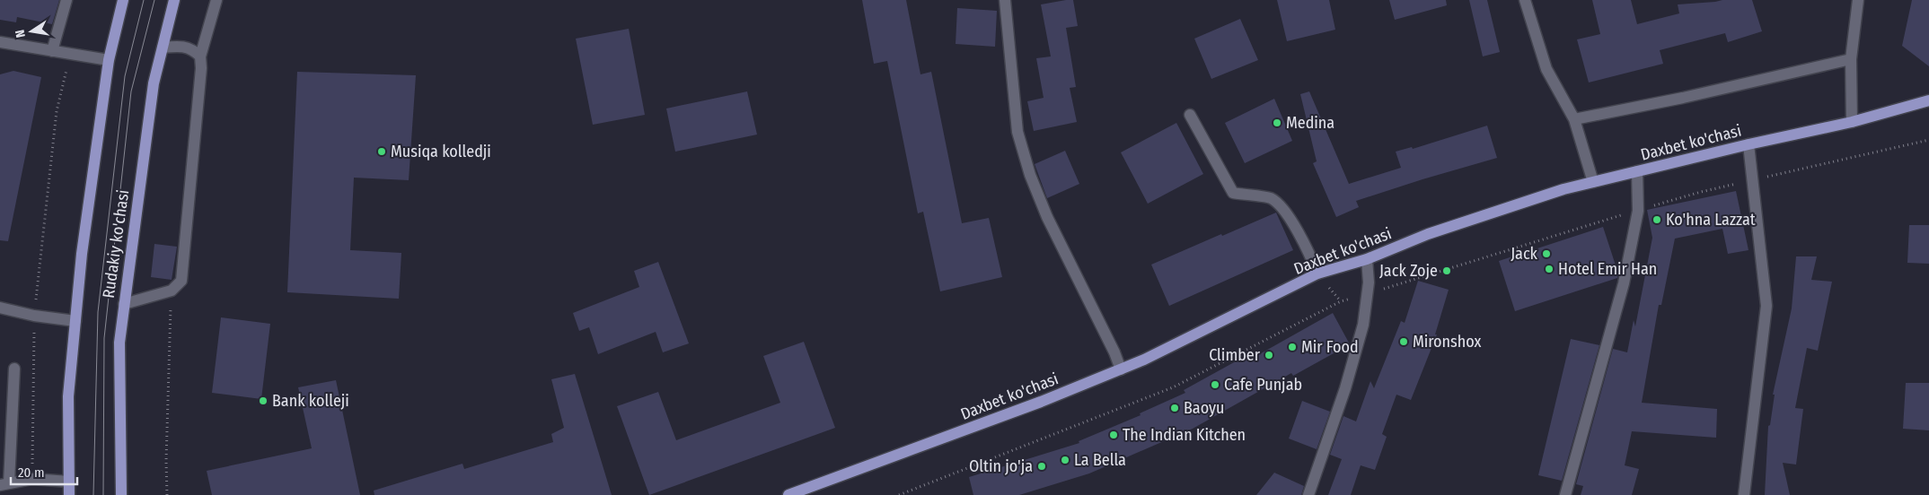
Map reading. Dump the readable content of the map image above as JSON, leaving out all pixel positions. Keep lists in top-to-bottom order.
{
  "streets": {
    "main road": ["Daxbet ko'chasi", "Rudakiy ko'chasi"]
  },
  "places": [
    "Medina",
    "Musiqa kolledji",
    "Ko'hna Lazzat",
    "Jack",
    "Hotel Emir Han",
    "Jack Zoje",
    "Mironshox",
    "Mir Food",
    "Climber",
    "Cafe Punjab",
    "Bank kolleji",
    "Baoyu",
    "The Indian Kitchen",
    "La Bella",
    "Oltin jo'ja"
  ],
  "scale_bar": "20 m",
  "north": "left"
}
